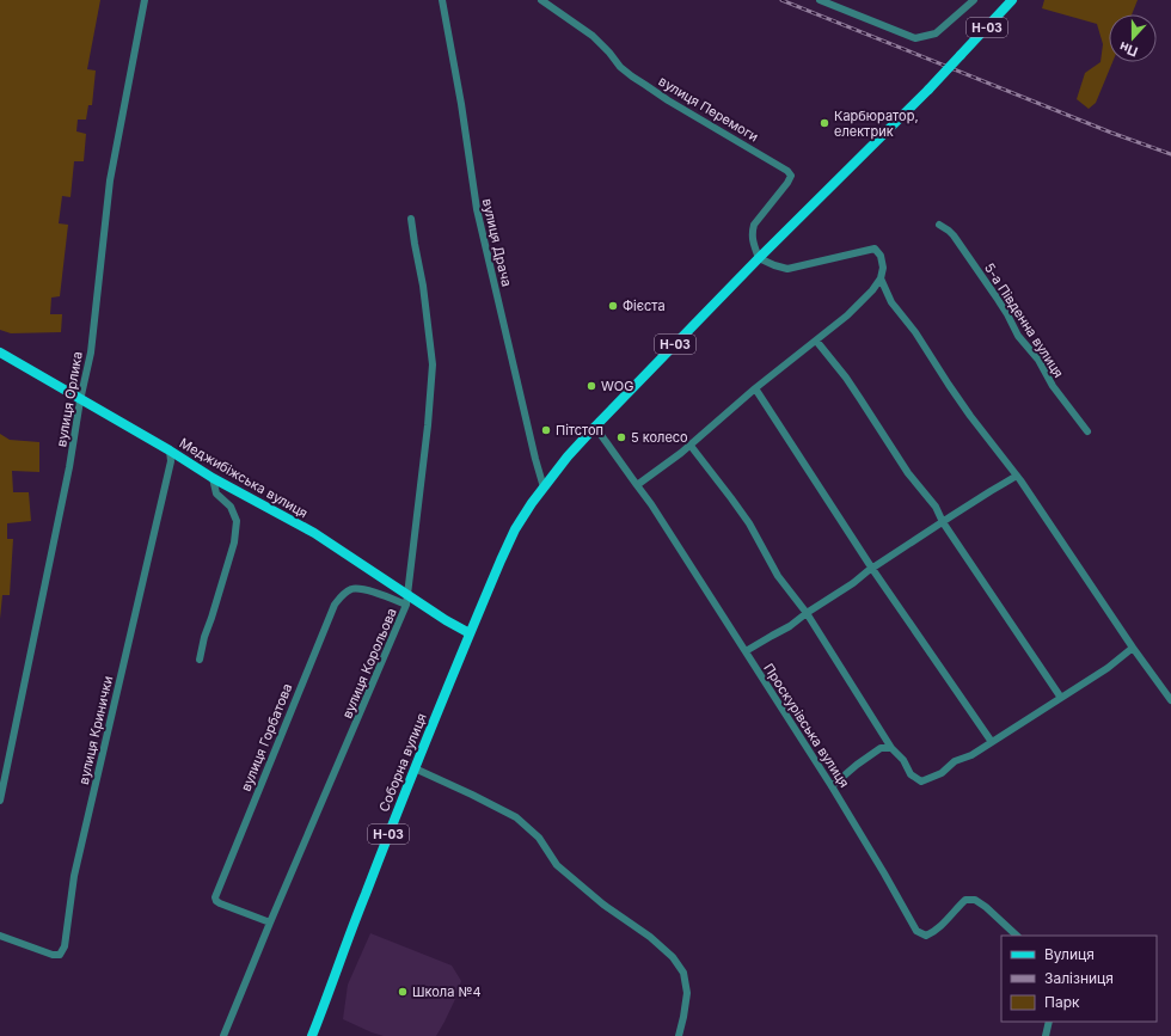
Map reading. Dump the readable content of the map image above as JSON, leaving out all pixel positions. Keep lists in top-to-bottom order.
{
  "streets": {
    "main road": ["Н-03", "Меджибіжська вулиця", "Соборна вулиця"],
    "street": [
      "вулиця Перемоги",
      "вулиця Драча",
      "5-а Південна вулиця",
      "вулиця Орлика",
      "вулиця Корольова",
      "Проскурівська вулиця",
      "вулиця Кринички",
      "вулиця Горбатова"
    ]
  },
  "crossings": [
    ["Н-03", "вулиця Перемоги"],
    ["Н-03", "вулиця Драча"],
    ["Н-03", "Меджибіжська вулиця"],
    ["Н-03", "Проскурівська вулиця"],
    ["Н-03", "Соборна вулиця"],
    ["вулиця Орлика", "Меджибіжська вулиця"],
    ["Меджибіжська вулиця", "вулиця Корольова"],
    ["Меджибіжська вулиця", "вулиця Кринички"],
    ["Меджибіжська вулиця", "Соборна вулиця"],
    ["вулиця Корольова", "вулиця Горбатова"]
  ],
  "places": [
    "Карбюратор, електрик",
    "Фієста",
    "WOG",
    "Пітстоп",
    "5 колесо",
    "Школа №4"
  ],
  "legend": ["Вулиця", "Залізниця", "Парк"],
  "north": "bottom"
}
